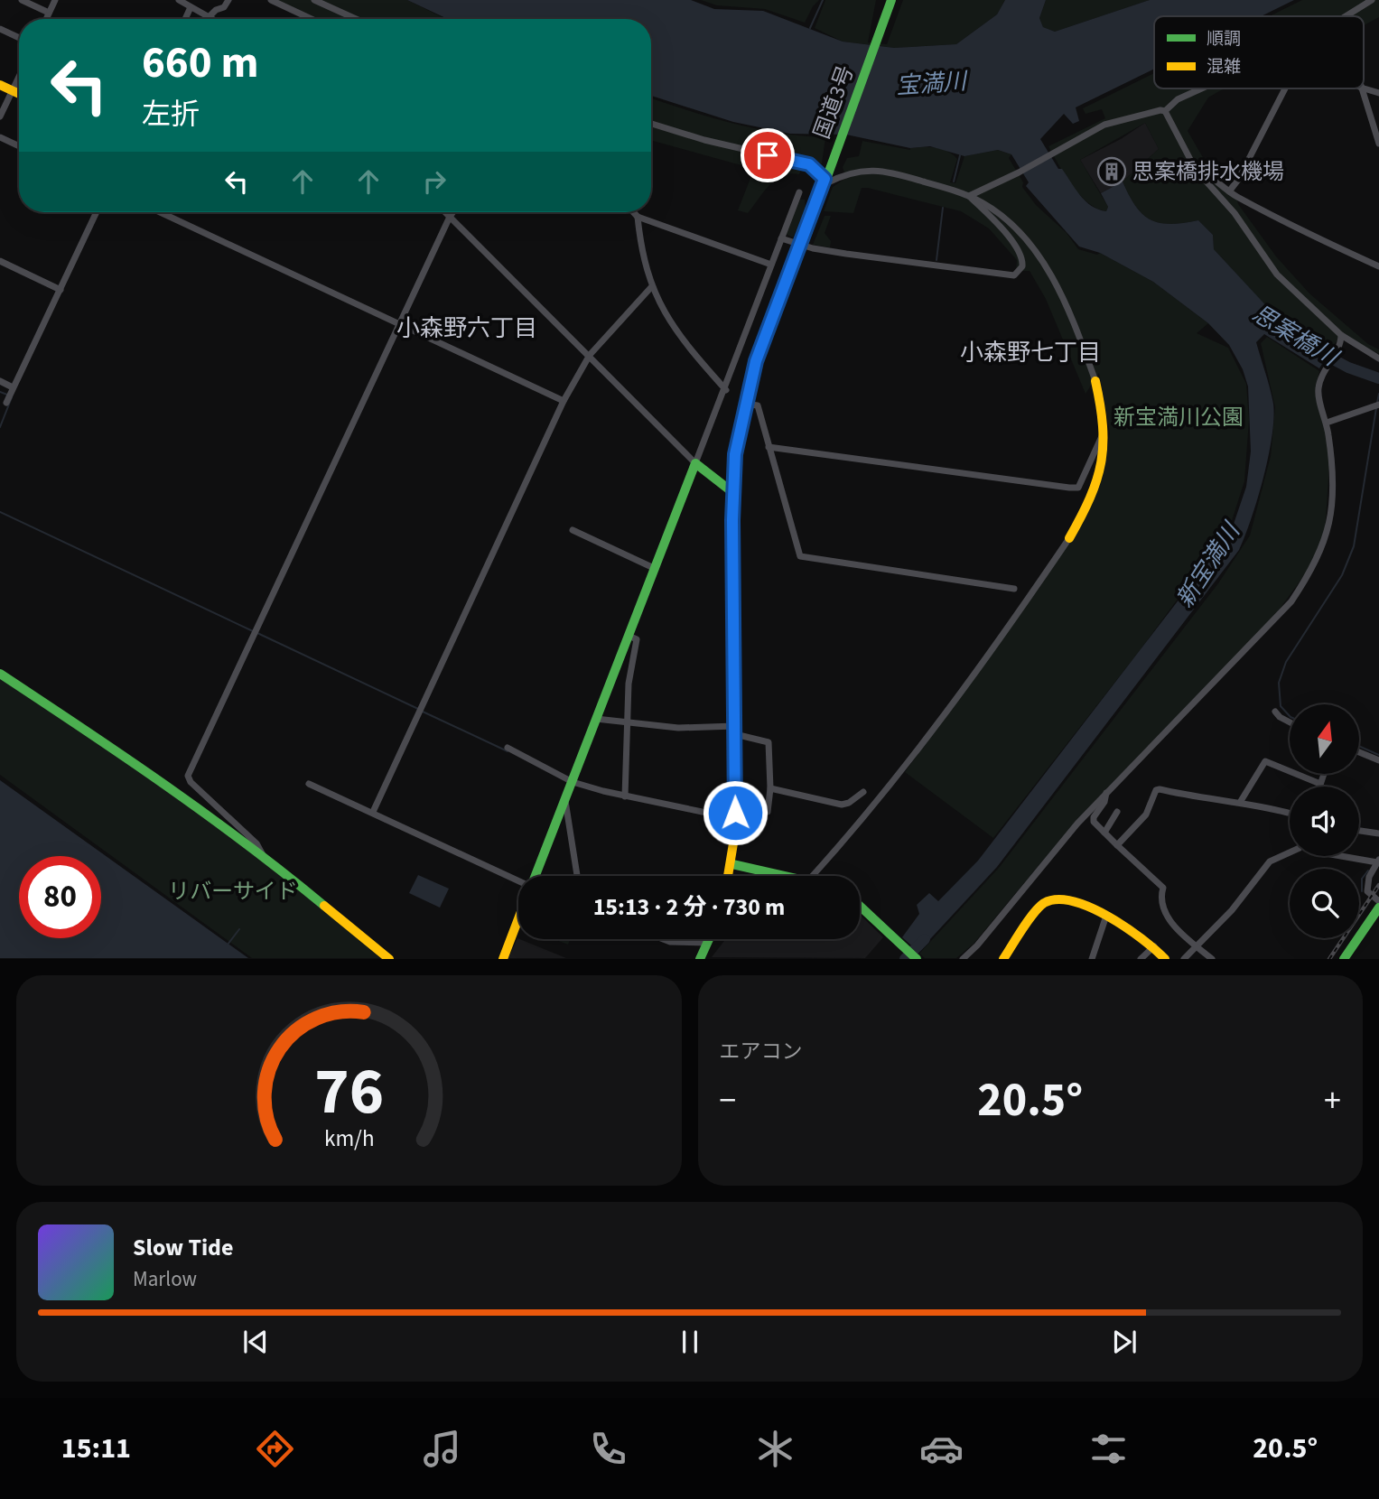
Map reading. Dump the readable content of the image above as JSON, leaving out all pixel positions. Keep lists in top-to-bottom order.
{
  "streets": {
    "main road": ["国道3号"]
  },
  "districts": ["小森野六丁目", "小森野七丁目"],
  "water": ["宝満川", "思案橋川", "新宝満川"],
  "parks": ["新宝満川公園", "リバーサイド"],
  "places": {
    "building": ["思案橋排水機場"]
  },
  "legend": ["順調", "混雑"],
  "north": "top",
  "page": {
    "turn": ["660 m", "左折"],
    "limit": "80",
    "trip": "15:13 · 2 分 · 730 m",
    "tile": "エアコン",
    "heat": ["−", "20.5°", "+"],
    "song": ["Slow Tide", "Marlow"],
    "tabs": ["15:11", "20.5°"],
    "gauge": ["76", "km/h"]
  }
}
